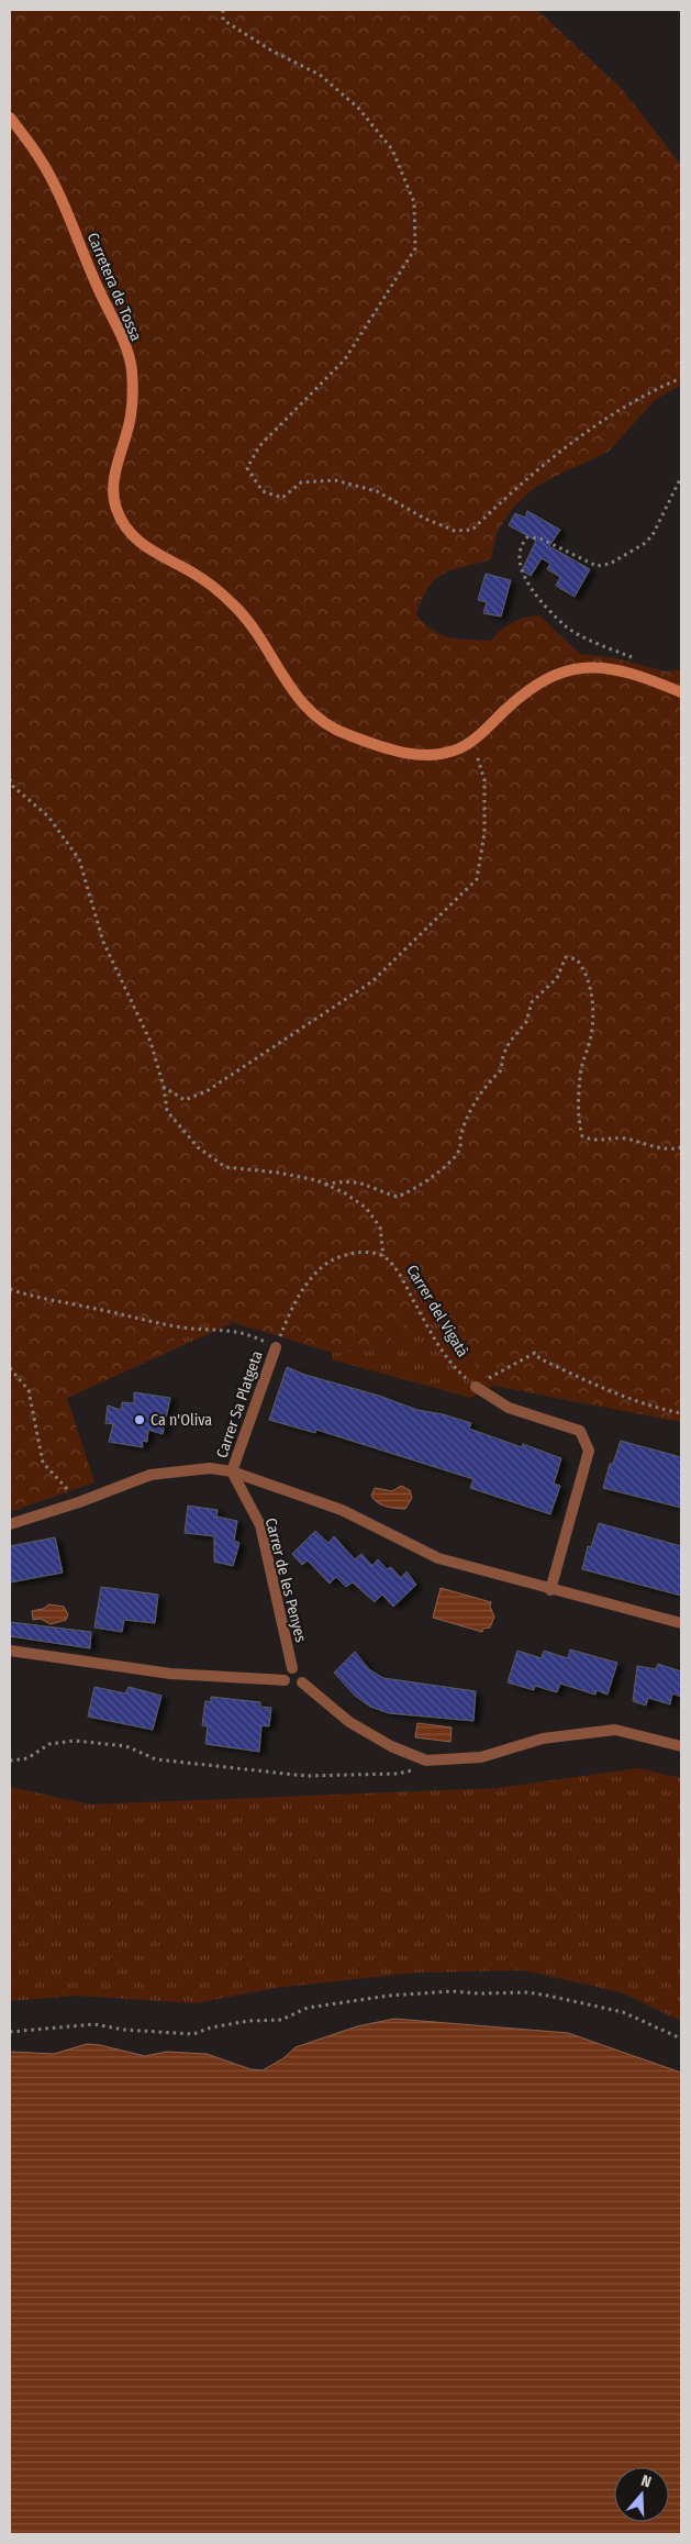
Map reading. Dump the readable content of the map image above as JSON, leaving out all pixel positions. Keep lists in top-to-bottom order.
{
  "streets": {
    "main road": ["Carretera de Tossa"],
    "street": ["Carrer Sa Platgeta", "Carrer de les Penyes"],
    "path": ["Carrer del Vigatà"]
  },
  "crossings": [
    ["Carrer Sa Platgeta", "Carrer de les Penyes"]
  ],
  "places": ["Ca n'Oliva"],
  "north": "top"
}
